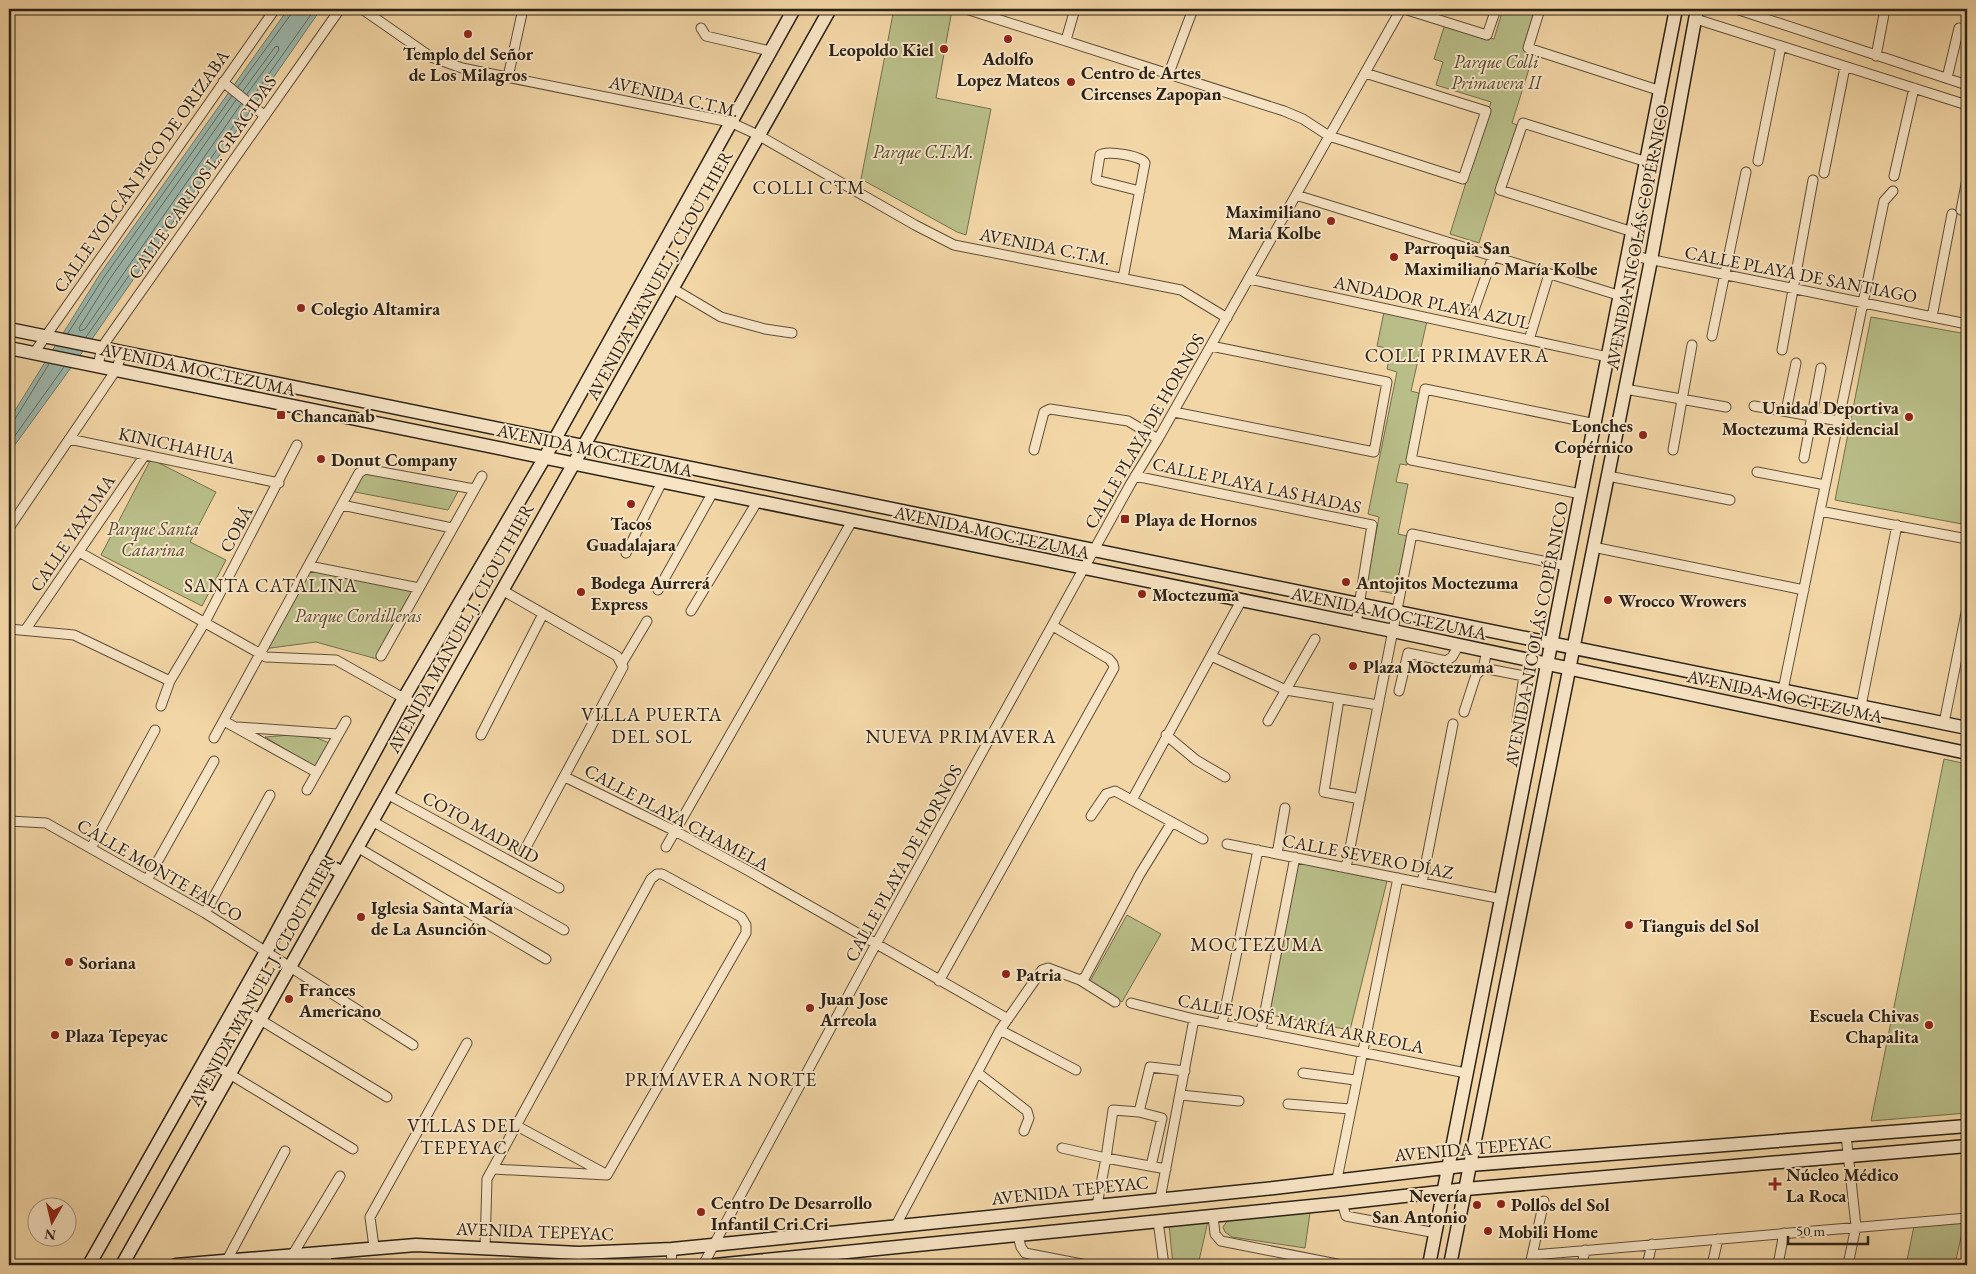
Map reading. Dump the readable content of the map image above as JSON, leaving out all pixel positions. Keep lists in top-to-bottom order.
{
  "streets": {
    "street": [
      "AVENIDA C.T.M.",
      "CALLE VOLCÁN PICO DE ORIZABA",
      "CALLE CARLOS L. GRACIDAS",
      "AVENIDA NICOLÁS COPÉRNICO",
      "CALLE PLAYA DE SANTIAGO",
      "AVENIDA MANUEL J. CLOUTHIER",
      "ANDADOR PLAYA AZUL",
      "AVENIDA MOCTEZUMA",
      "CALLE PLAYA DE HORNOS",
      "KINICHAHUA",
      "CALLE PLAYA LAS HADAS",
      "COBÁ",
      "CALLE YAXUMA",
      "CALLE PLAYA CHAMELA",
      "COTO MADRID",
      "CALLE SEVERO DÍAZ",
      "CALLE MONTE FALCO",
      "CALLE JOSÉ MARÍA ARREOLA",
      "AVENIDA TEPEYAC"
    ]
  },
  "crossings": [
    ["AVENIDA C.T.M.", "AVENIDA MANUEL J. CLOUTHIER"],
    ["AVENIDA C.T.M.", "CALLE PLAYA DE HORNOS"],
    ["CALLE VOLCÁN PICO DE ORIZABA", "AVENIDA MOCTEZUMA"],
    ["CALLE CARLOS L. GRACIDAS", "AVENIDA MOCTEZUMA"],
    ["AVENIDA NICOLÁS COPÉRNICO", "CALLE PLAYA DE SANTIAGO"],
    ["AVENIDA NICOLÁS COPÉRNICO", "ANDADOR PLAYA AZUL"],
    ["AVENIDA NICOLÁS COPÉRNICO", "AVENIDA MOCTEZUMA"],
    ["AVENIDA NICOLÁS COPÉRNICO", "CALLE SEVERO DÍAZ"],
    ["AVENIDA NICOLÁS COPÉRNICO", "CALLE JOSÉ MARÍA ARREOLA"],
    ["AVENIDA NICOLÁS COPÉRNICO", "AVENIDA TEPEYAC"],
    ["AVENIDA MANUEL J. CLOUTHIER", "AVENIDA MOCTEZUMA"],
    ["AVENIDA MANUEL J. CLOUTHIER", "COTO MADRID"],
    ["AVENIDA MANUEL J. CLOUTHIER", "CALLE MONTE FALCO"],
    ["ANDADOR PLAYA AZUL", "CALLE PLAYA DE HORNOS"],
    ["AVENIDA MOCTEZUMA", "CALLE PLAYA DE HORNOS"],
    ["AVENIDA MOCTEZUMA", "CALLE PLAYA LAS HADAS"],
    ["CALLE PLAYA DE HORNOS", "CALLE PLAYA LAS HADAS"],
    ["CALLE PLAYA DE HORNOS", "CALLE PLAYA CHAMELA"],
    ["CALLE PLAYA DE HORNOS", "AVENIDA TEPEYAC"],
    ["KINICHAHUA", "COBÁ"],
    ["KINICHAHUA", "CALLE YAXUMA"]
  ],
  "districts": [
    "COLLI CTM",
    "COLLI PRIMAVERA",
    "SANTA CATALINA",
    "VILLA PUERTA DEL SOL",
    "NUEVA PRIMAVERA",
    "MOCTEZUMA",
    "PRIMAVERA NORTE",
    "VILLAS DEL TEPEYAC"
  ],
  "parks": [
    "Parque Colli Primavera II",
    "Parque C.T.M.",
    "Parque Santa Catarina",
    "Parque Cordilleras"
  ],
  "places": {
    "other": [
      "Templo del Señor de Los Milagros",
      "Adolfo Lopez Mateos",
      "Leopoldo Kiel",
      "Centro de Artes Circenses Zapopan",
      "Maximiliano Maria Kolbe",
      "Parroquia San Maximiliano María Kolbe",
      "Colegio Altamira",
      "Unidad Deportiva Moctezuma Residencial",
      "Lonches Copérnico",
      "Donut Company",
      "Tacos Guadalajara",
      "Antojitos Moctezuma",
      "Bodega Aurrerá Express",
      "Moctezuma",
      "Wrocco Wrowers",
      "Plaza Moctezuma",
      "Iglesia Santa María de La Asunción",
      "Tianguis del Sol",
      "Soriana",
      "Patria",
      "Frances Americano",
      "Juan Jose Arreola",
      "Escuela Chivas Chapalita",
      "Plaza Tepeyac",
      "Pollos del Sol",
      "Nevería San Antonio",
      "Centro De Desarrollo Infantil Cri Cri",
      "Mobili Home"
    ],
    "transit": ["Chancanab", "Playa de Hornos"],
    "health": ["Núcleo Médico La Roca"]
  },
  "scale_bar": "50 m",
  "north": "bottom"
}
